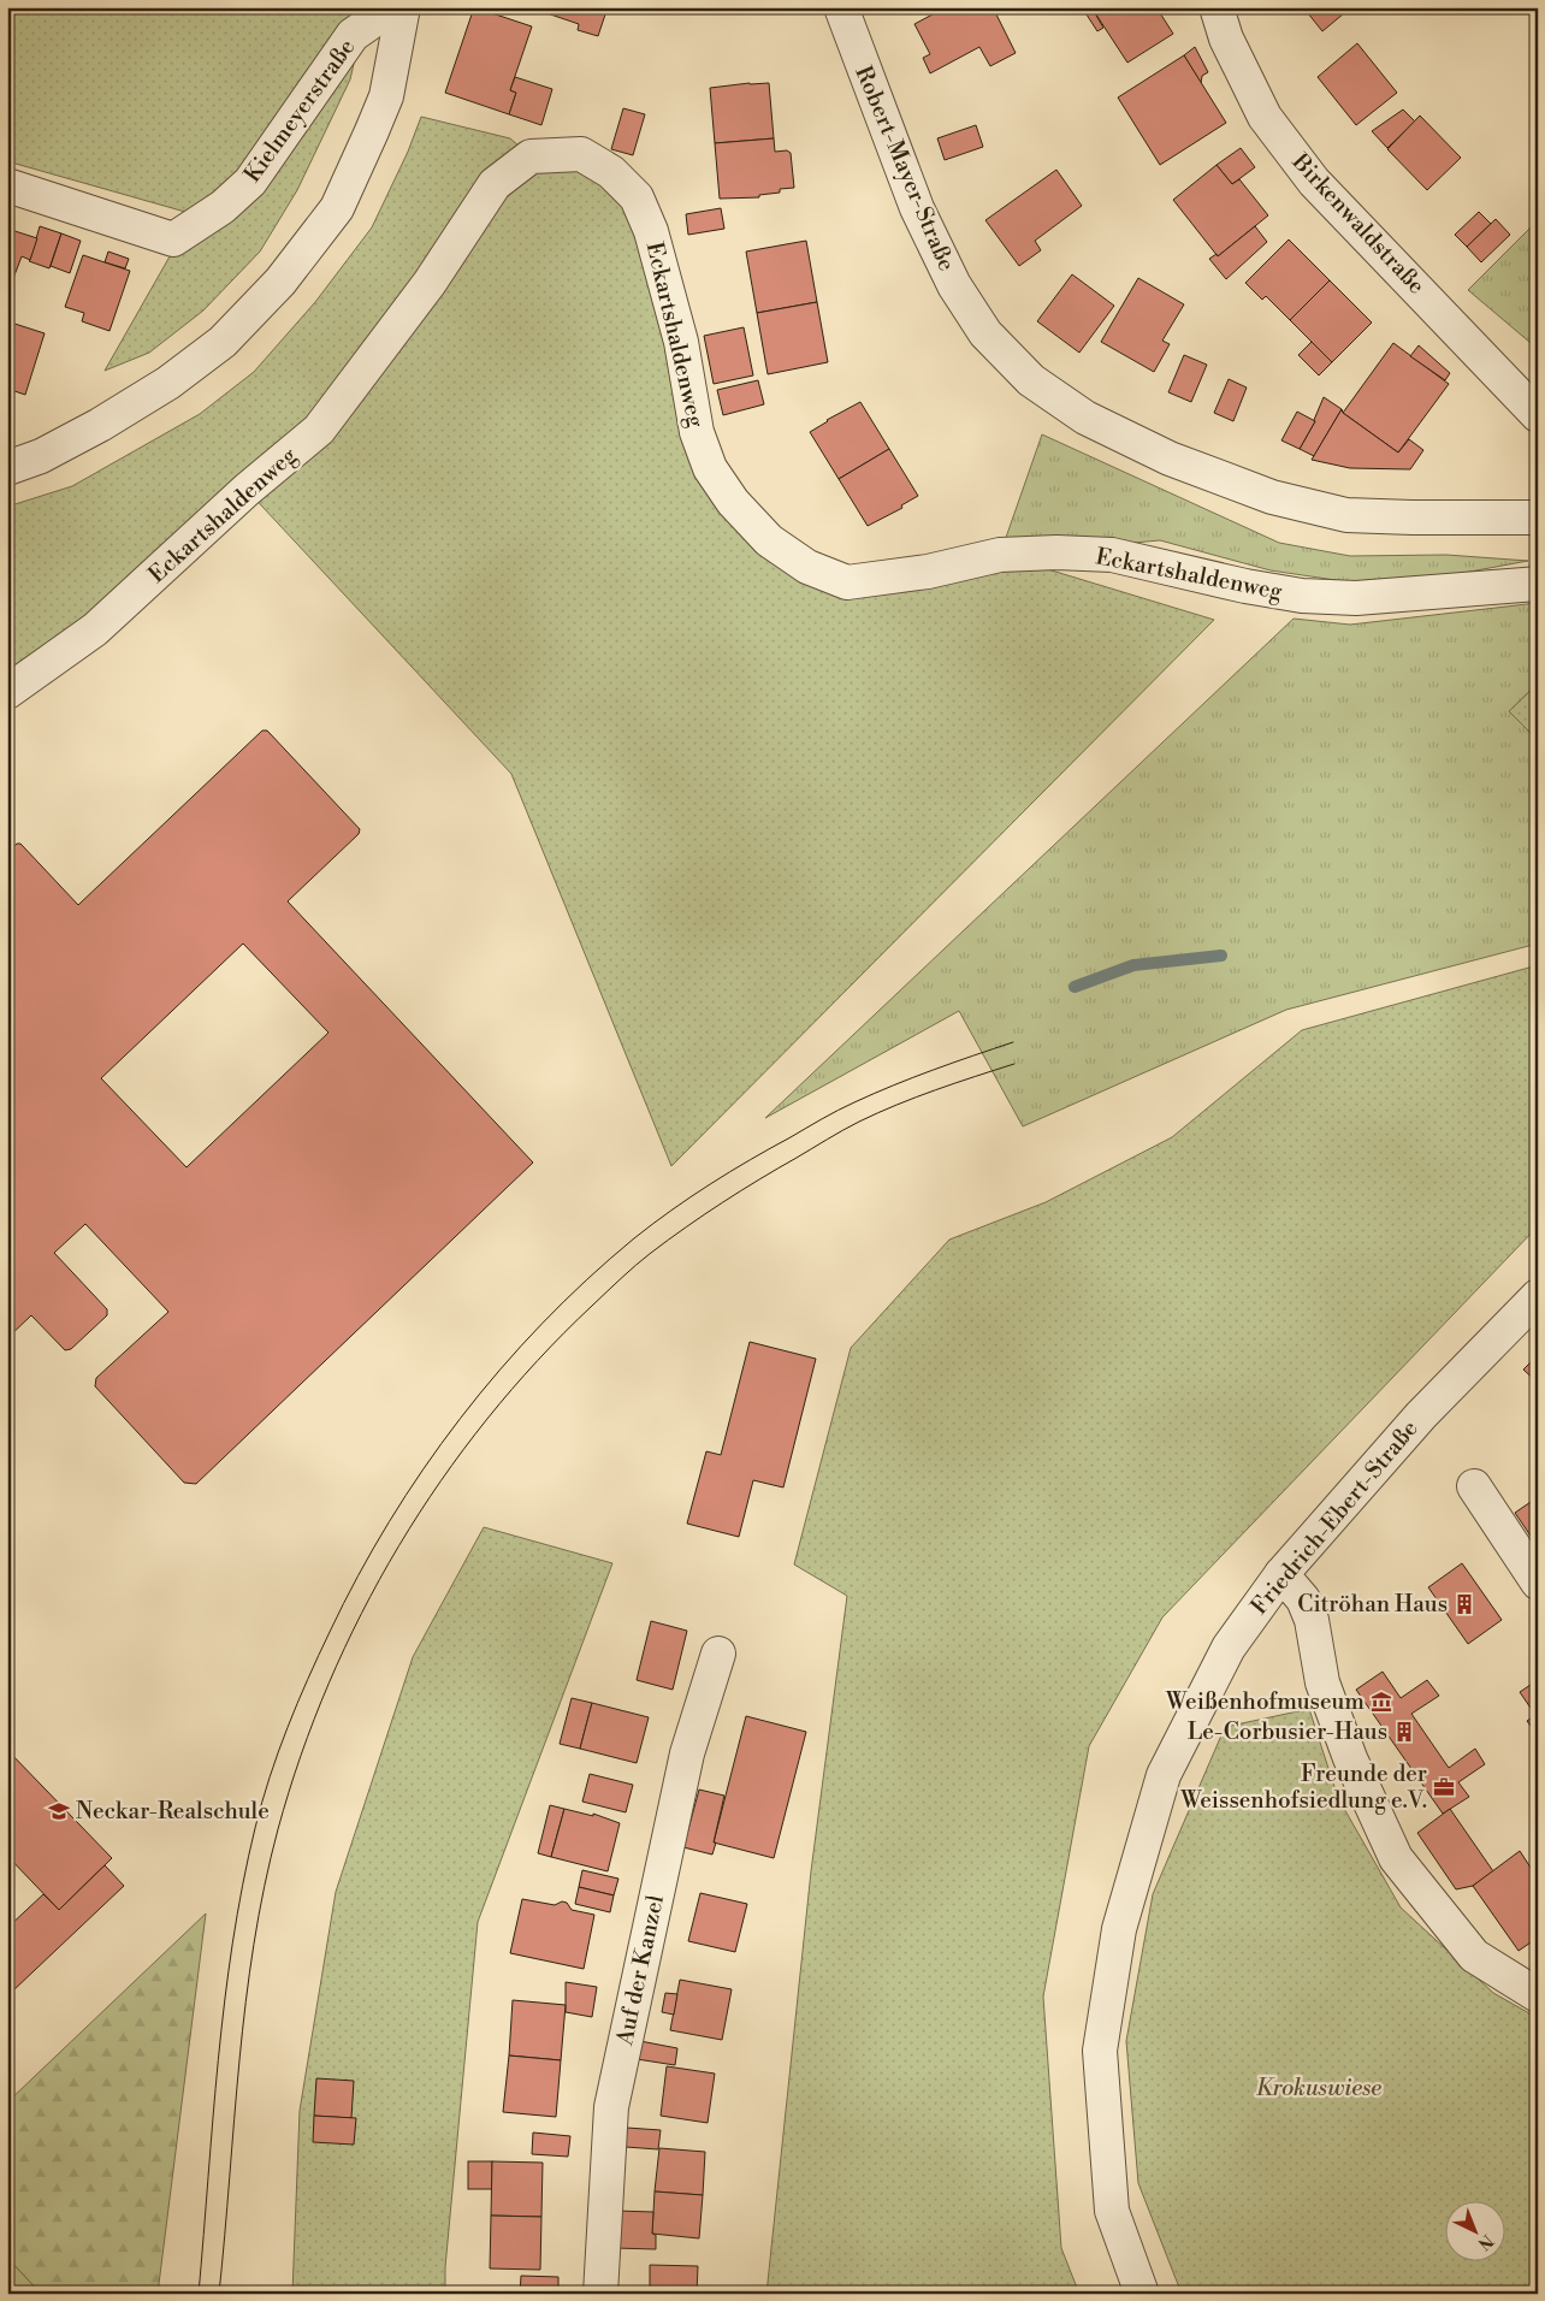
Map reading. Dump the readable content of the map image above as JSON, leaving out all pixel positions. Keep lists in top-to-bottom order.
{
  "streets": {
    "street": [
      "Kielmeyerstraße",
      "Robert-Mayer-Straße",
      "Birkenwaldstraße",
      "Eckartshaldenweg",
      "Friedrich-Ebert-Straße",
      "Auf der Kanzel"
    ]
  },
  "parks": ["Krokuswiese"],
  "places": {
    "building": ["Citröhan Haus", "Le-Corbusier-Haus"],
    "museum": ["Weißenhofmuseum"],
    "office": ["Freunde der Weissenhofsiedlung e.V."],
    "school or university": ["Neckar-Realschule"]
  },
  "north": "bottom right"
}
